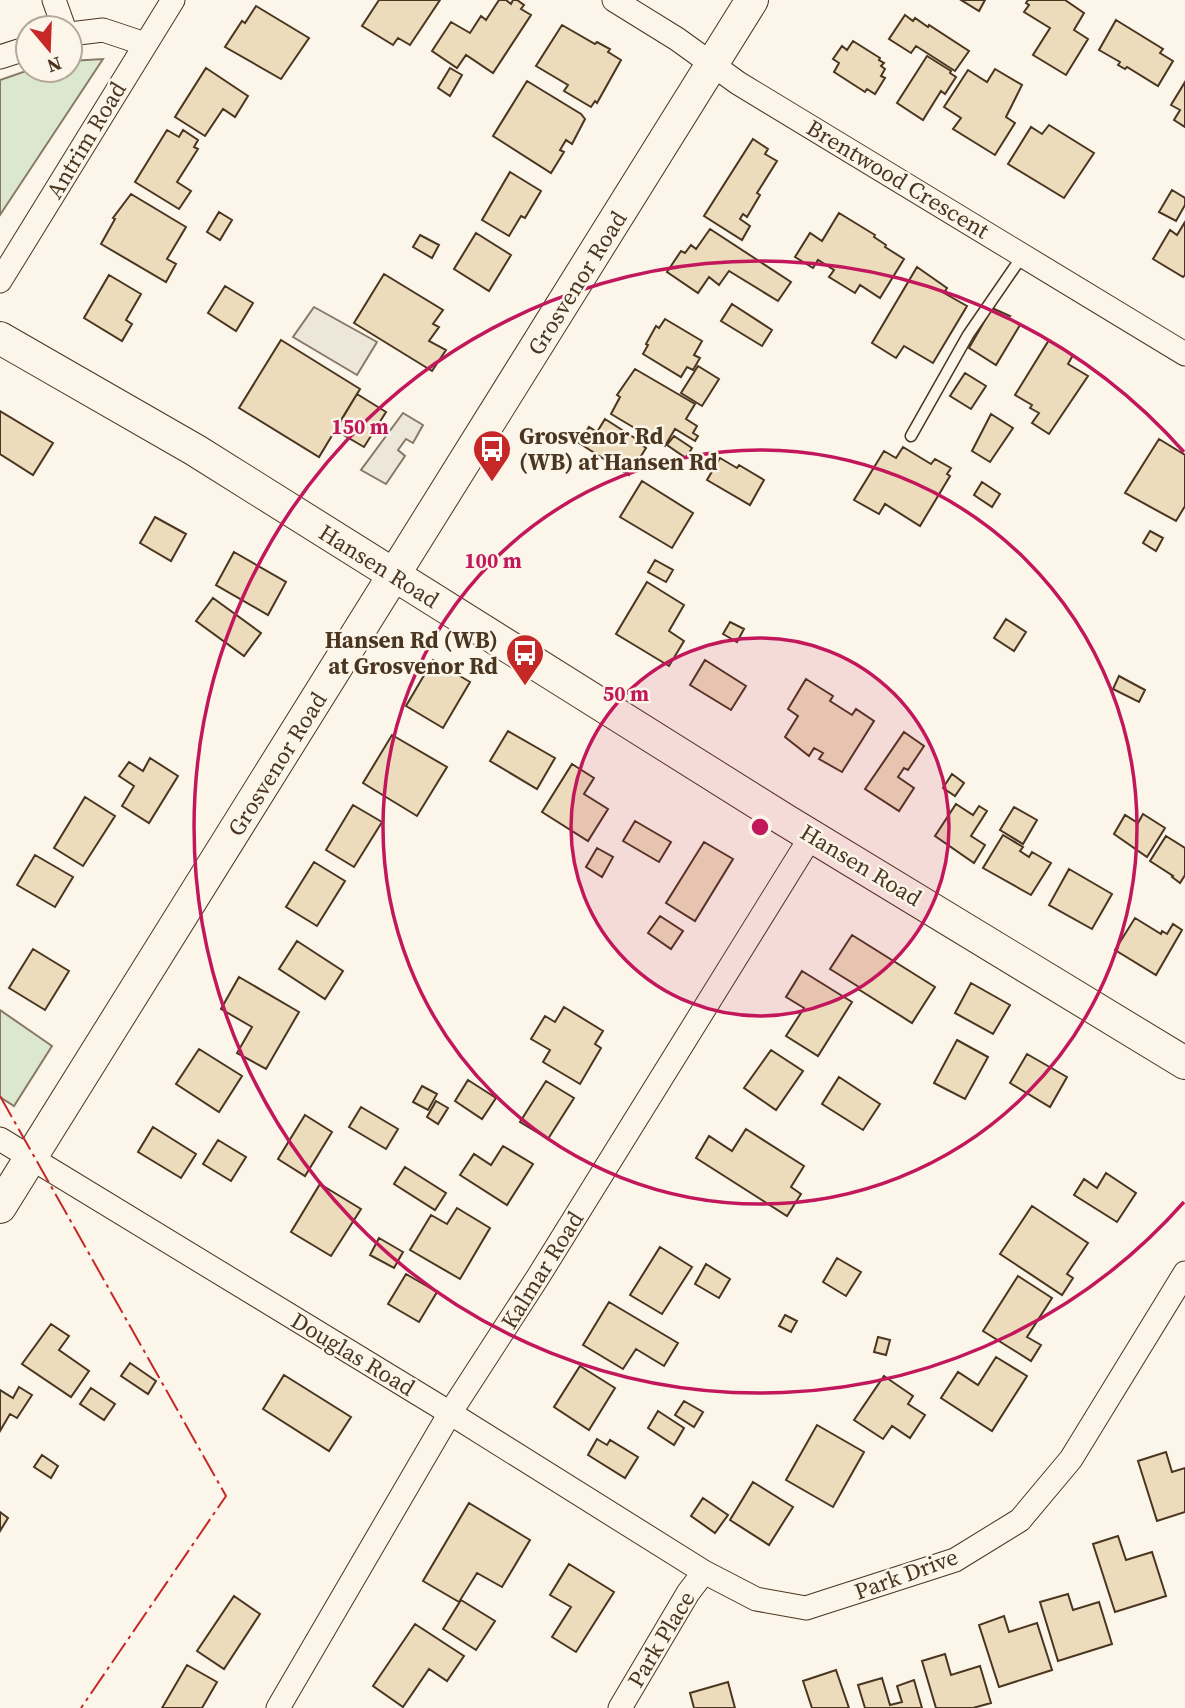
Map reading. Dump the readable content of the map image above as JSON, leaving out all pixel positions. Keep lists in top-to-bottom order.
{
  "streets": {
    "street": [
      "Antrim Road",
      "Brentwood Crescent",
      "Grosvenor Road",
      "Hansen Road",
      "Kalmar Road",
      "Douglas Road",
      "Park Drive",
      "Park Place"
    ]
  },
  "crossings": [
    ["Brentwood Crescent", "Grosvenor Road"],
    ["Grosvenor Road", "Hansen Road"],
    ["Grosvenor Road", "Douglas Road"],
    ["Hansen Road", "Kalmar Road"],
    ["Kalmar Road", "Douglas Road"],
    ["Douglas Road", "Park Drive"],
    ["Douglas Road", "Park Place"],
    ["Park Drive", "Park Place"]
  ],
  "places": {
    "bus stop": ["Grosvenor Rd (WB) at Hansen Rd", "Hansen Rd (WB) at Grosvenor Rd"]
  },
  "north": "bottom",
  "rings": ["150 m", "100 m", "50 m"]
}
